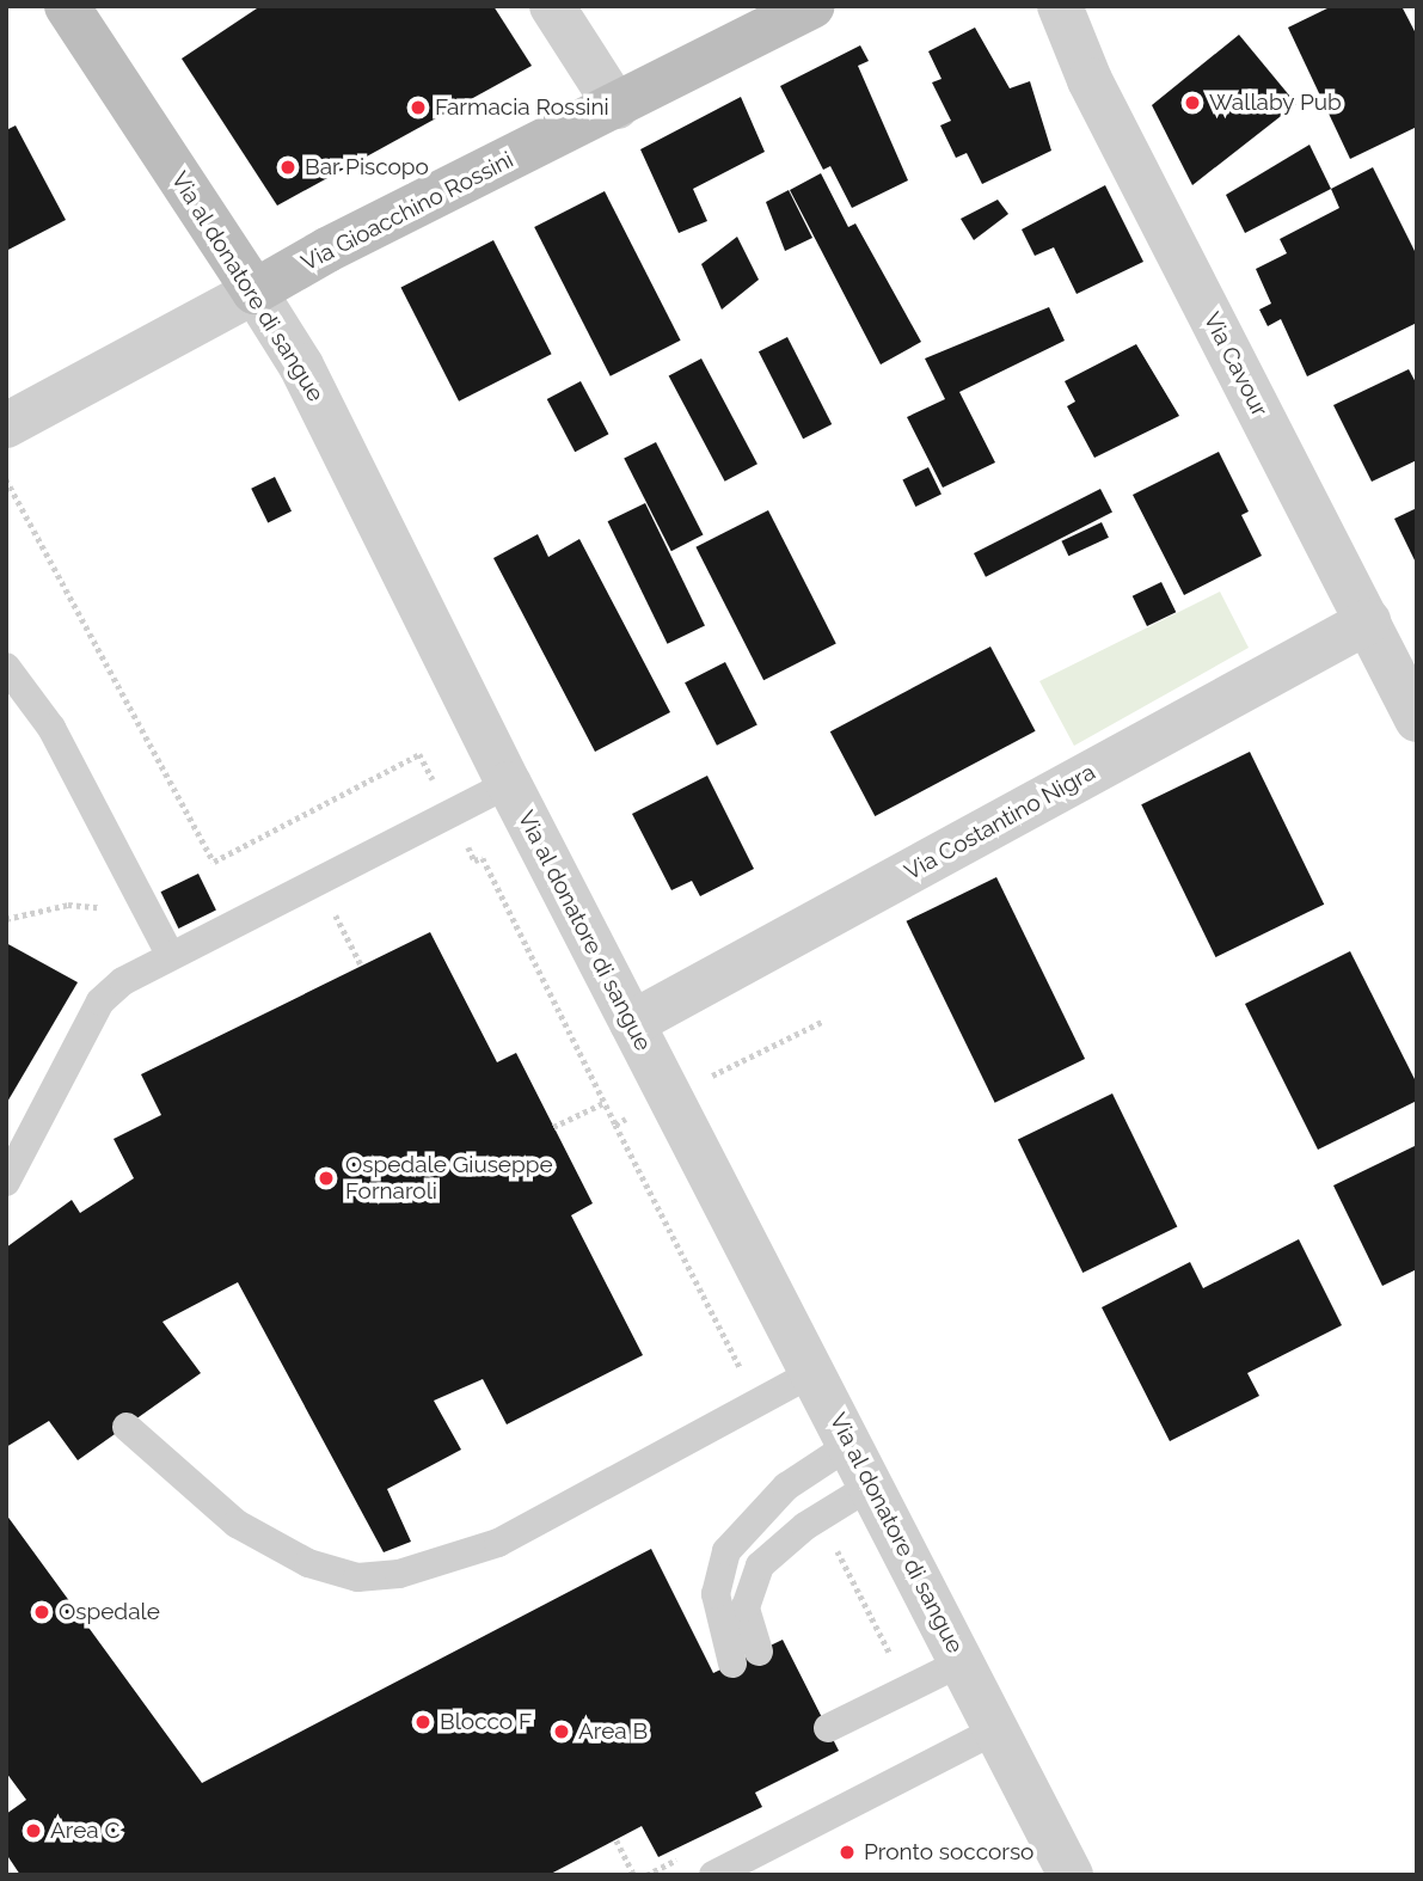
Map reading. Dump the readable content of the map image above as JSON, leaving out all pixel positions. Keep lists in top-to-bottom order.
{
  "streets": {
    "street": [
      "Via Gioacchino Rossini",
      "Via al donatore di sangue",
      "Via Cavour",
      "Via Costantino Nigra"
    ]
  },
  "crossings": [
    ["Via Gioacchino Rossini", "Via al donatore di sangue"],
    ["Via al donatore di sangue", "Via Costantino Nigra"],
    ["Via Cavour", "Via Costantino Nigra"]
  ],
  "places": [
    "Wallaby Pub",
    "Farmacia Rossini",
    "Bar Piscopo",
    "Ospedale Giuseppe Fornaroli",
    "Ospedale",
    "Blocco F",
    "Area B",
    "Area C",
    "Pronto soccorso"
  ]
}
